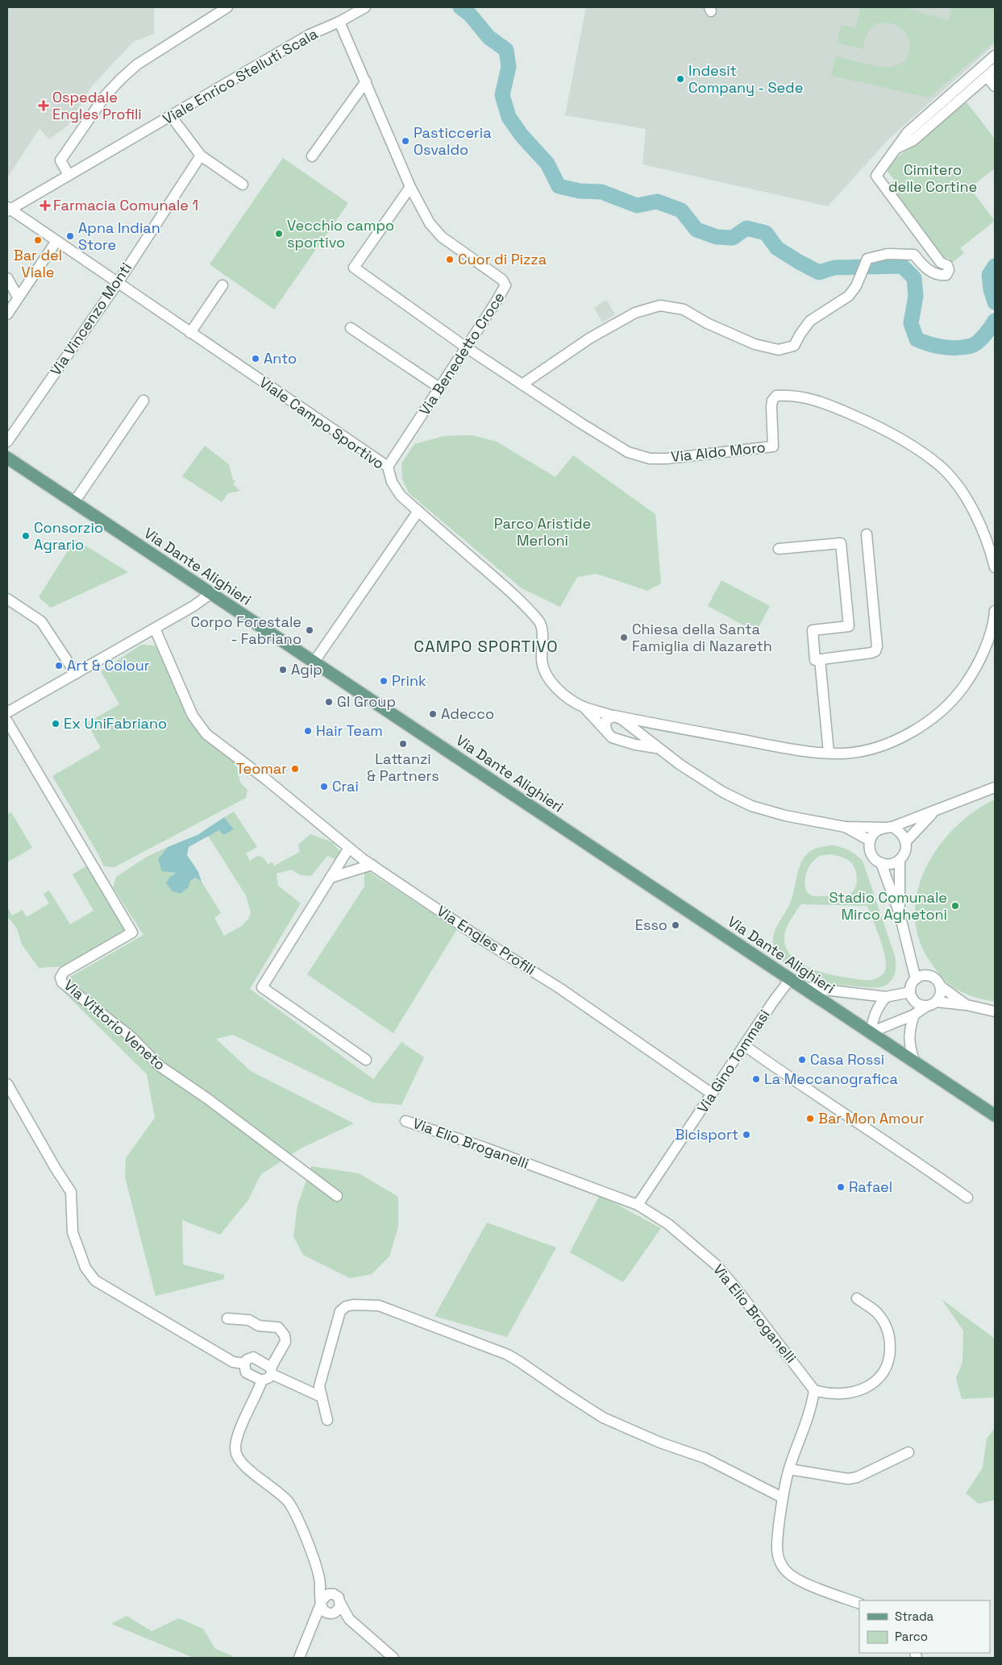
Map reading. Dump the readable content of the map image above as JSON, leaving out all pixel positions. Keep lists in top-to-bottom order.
{
  "streets": {
    "main road": ["Via Dante Alighieri"],
    "street": [
      "Viale Enrico Stelluti Scala",
      "Via Vincenzo Monti",
      "Via Benedetto Croce",
      "Viale Campo Sportivo",
      "Via Aldo Moro",
      "Via Engles Profili",
      "Via Vittorio Veneto",
      "Via Gino Tommasi",
      "Via Elio Broganelli"
    ]
  },
  "crossings": [
    ["Viale Enrico Stelluti Scala", "Via Benedetto Croce"],
    ["Viale Enrico Stelluti Scala", "Viale Campo Sportivo"],
    ["Via Vincenzo Monti", "Viale Campo Sportivo"],
    ["Via Benedetto Croce", "Viale Campo Sportivo"],
    ["Via Benedetto Croce", "Via Aldo Moro"],
    ["Via Dante Alighieri", "Via Gino Tommasi"],
    ["Via Engles Profili", "Via Gino Tommasi"],
    ["Via Gino Tommasi", "Via Elio Broganelli"]
  ],
  "districts": ["CAMPO SPORTIVO"],
  "parks": ["Cimitero delle Cortine", "Parco Aristide Merloni"],
  "places": {
    "other": [
      "Indesit Company - Sede",
      "Pasticceria Osvaldo",
      "Vecchio campo sportivo",
      "Apna Indian Store",
      "Bar del Viale",
      "Cuor di Pizza",
      "Anto",
      "Consorzio Agrario",
      "Corpo Forestale - Fabriano",
      "Chiesa della Santa Famiglia di Nazareth",
      "Art & Colour",
      "Agip",
      "Prink",
      "GI Group",
      "Adecco",
      "Ex UniFabriano",
      "Hair Team",
      "Lattanzi & Partners",
      "Teomar",
      "Crai",
      "Stadio Comunale Mirco Aghetoni",
      "Esso",
      "Casa Rossi",
      "La Meccanografica",
      "Bar Mon Amour",
      "Bicisport",
      "Rafael"
    ],
    "health": ["Ospedale Engles Profili", "Farmacia Comunale 1"]
  },
  "legend": ["Strada", "Parco"]
}
